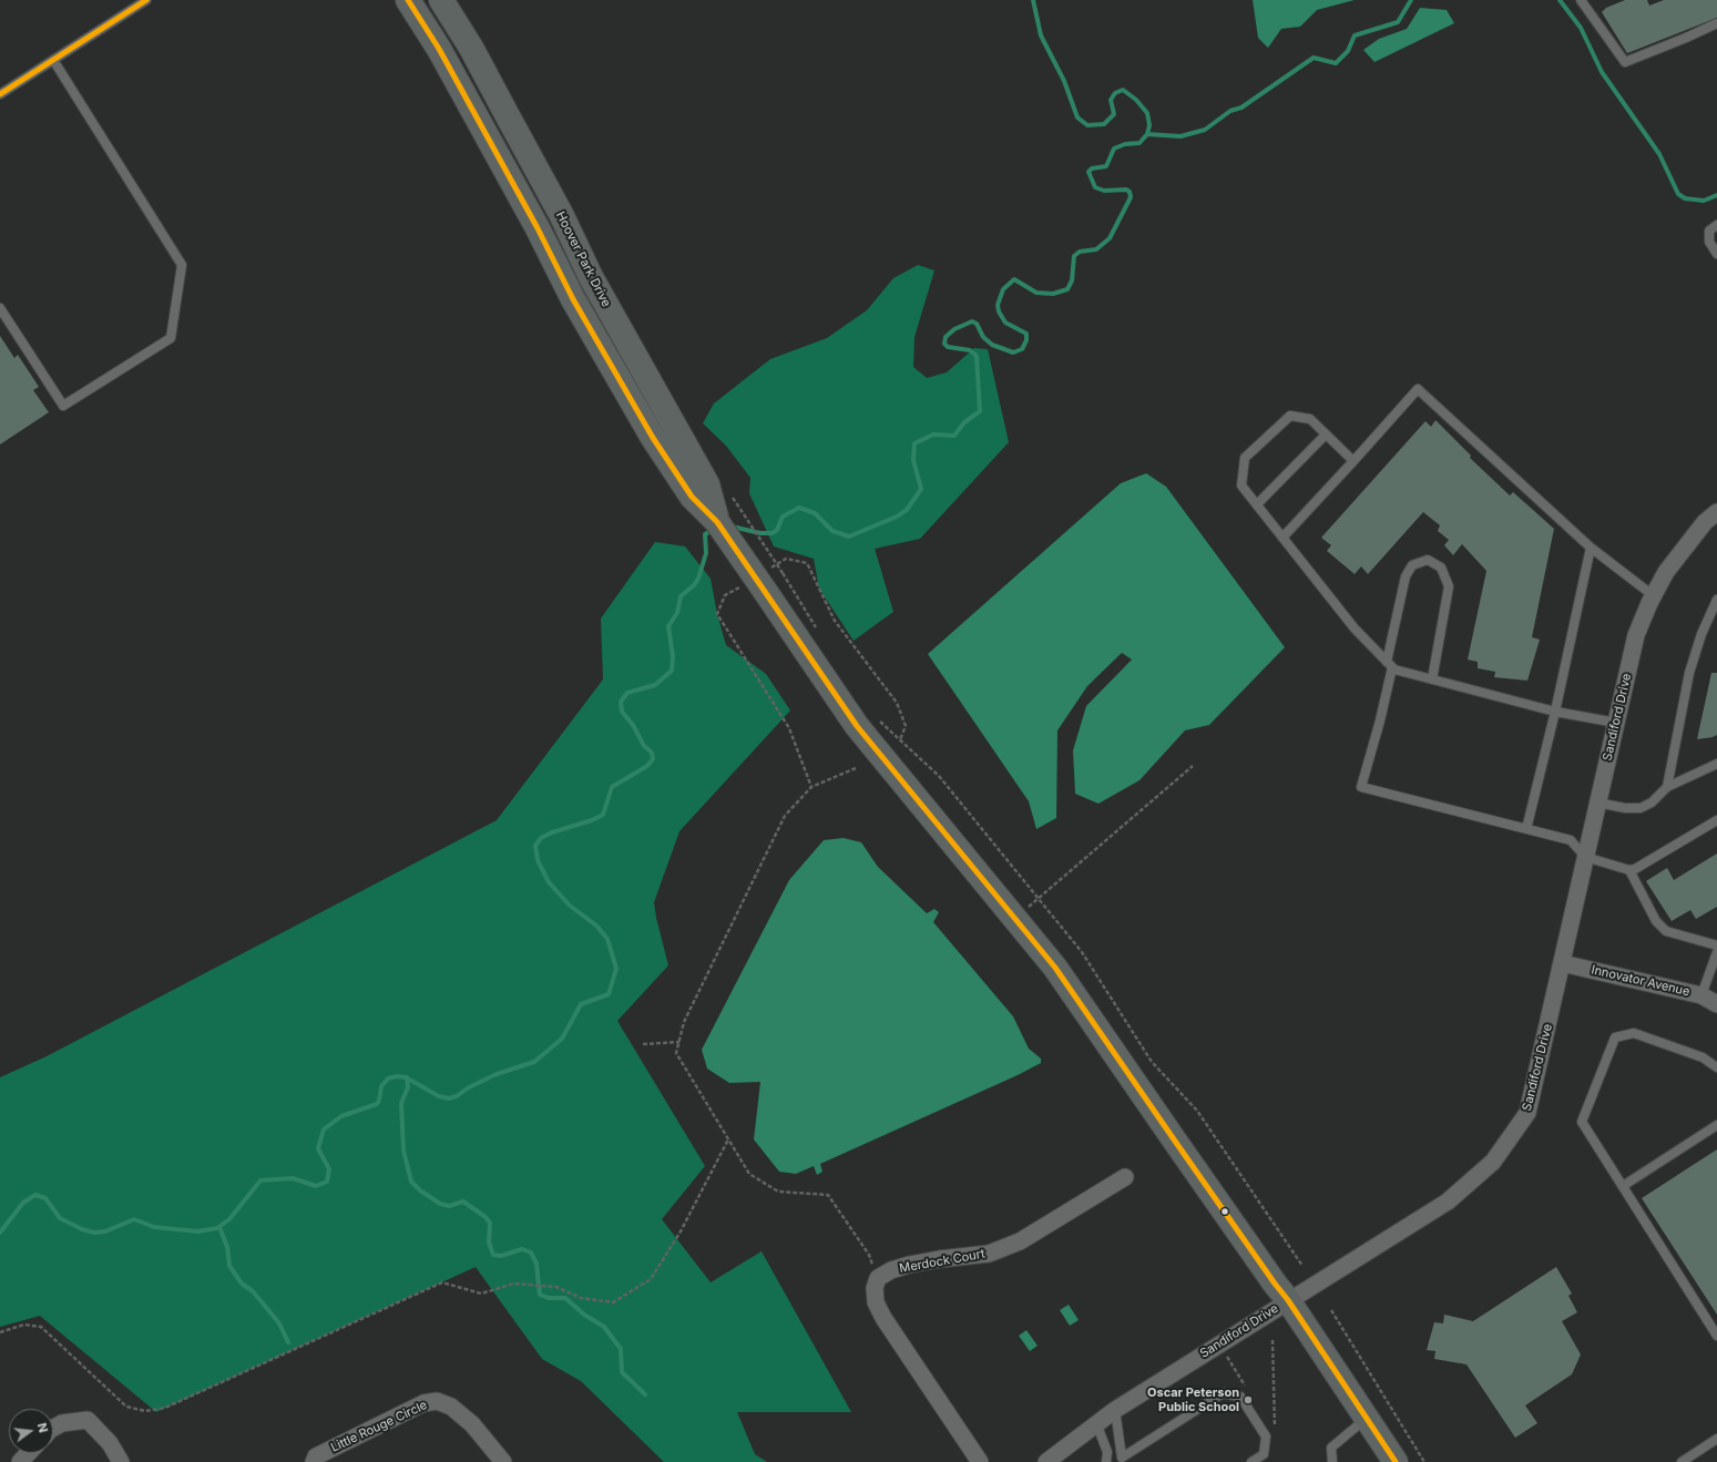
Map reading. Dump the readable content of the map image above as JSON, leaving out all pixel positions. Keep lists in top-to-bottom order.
{
  "streets": {
    "street": [
      "Hoover Park Drive",
      "Sandiford Drive",
      "Innovator Avenue",
      "Merdock Court",
      "Little Rouge Circle"
    ]
  },
  "crossings": [
    ["Hoover Park Drive", "Sandiford Drive"],
    ["Sandiford Drive", "Innovator Avenue"]
  ],
  "places": ["Oscar Peterson Public School"],
  "north": "right"
}
